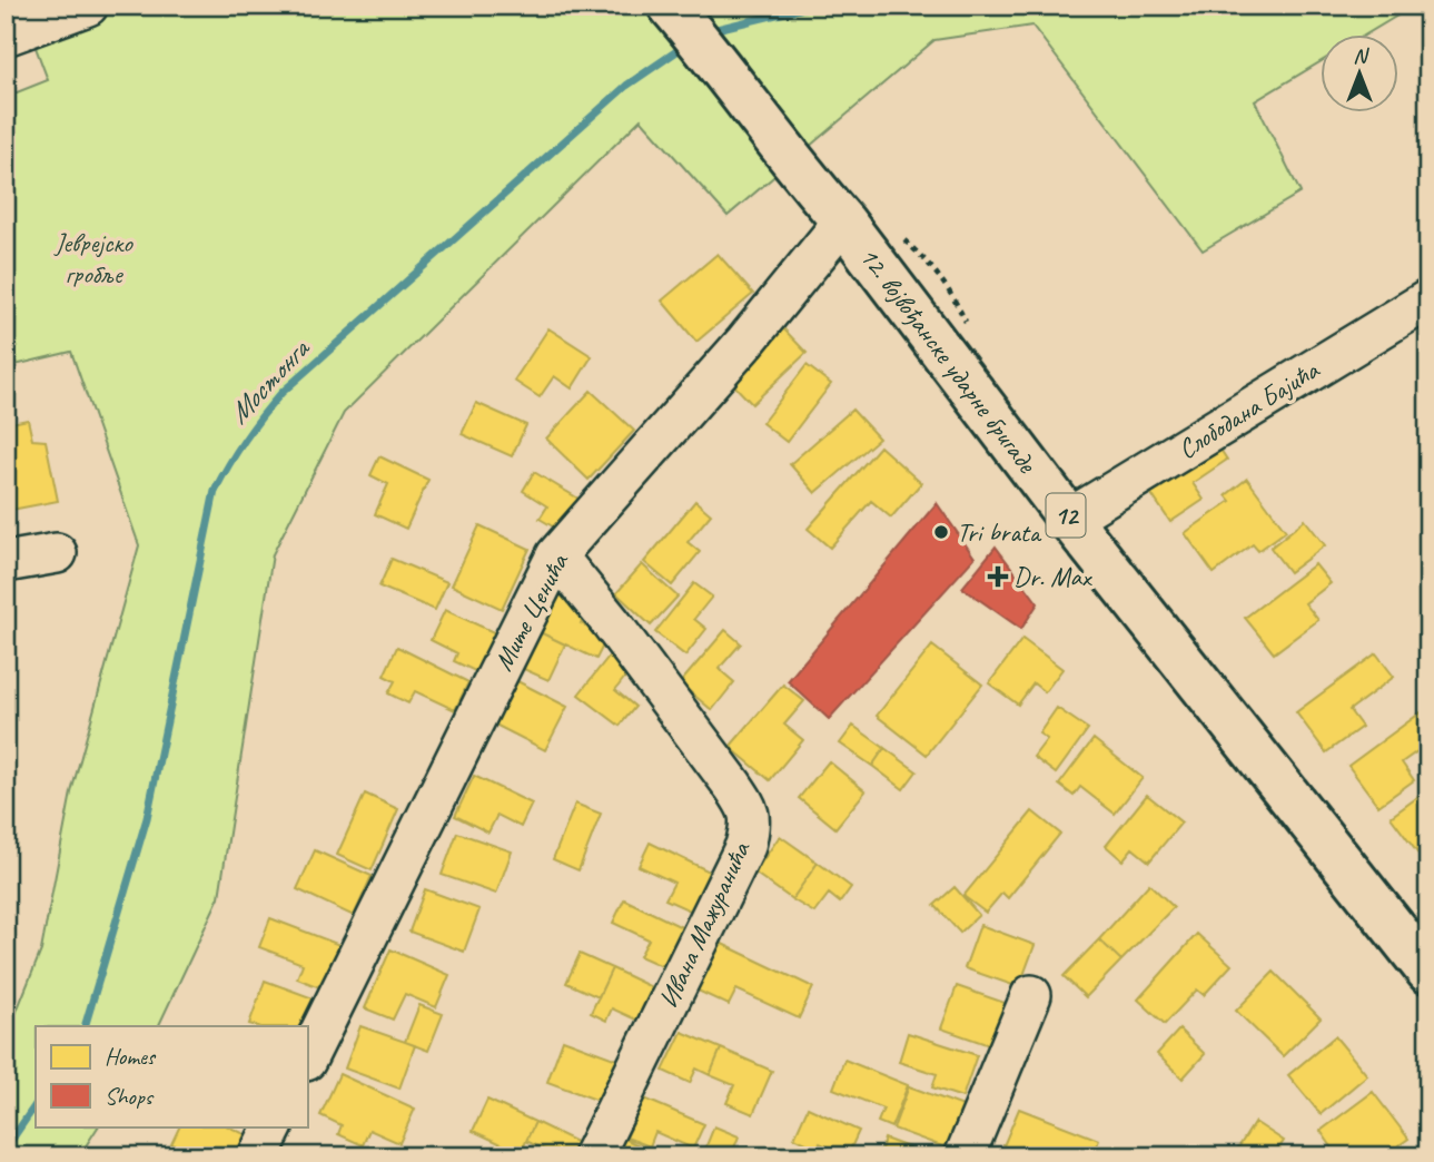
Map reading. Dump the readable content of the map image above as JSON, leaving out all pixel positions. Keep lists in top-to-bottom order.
{
  "streets": {
    "main road": ["12. војвођанске ударне бригаде", "12"],
    "street": ["Слободана Бајића", "Мите Ценића", "Ивана Мажуранића"]
  },
  "crossings": [
    ["12. војвођанске ударне бригаде", "Слободана Бајића"],
    ["12. војвођанске ударне бригаде", "Мите Ценића"],
    ["Мите Ценића", "Ивана Мажуранића"]
  ],
  "water": ["Мостонга"],
  "parks": ["Јеврејско гробље"],
  "places": {
    "other": ["Tri brata"],
    "health": ["Dr. Max"]
  },
  "legend": ["Homes", "Shops"],
  "north": "top"
}
